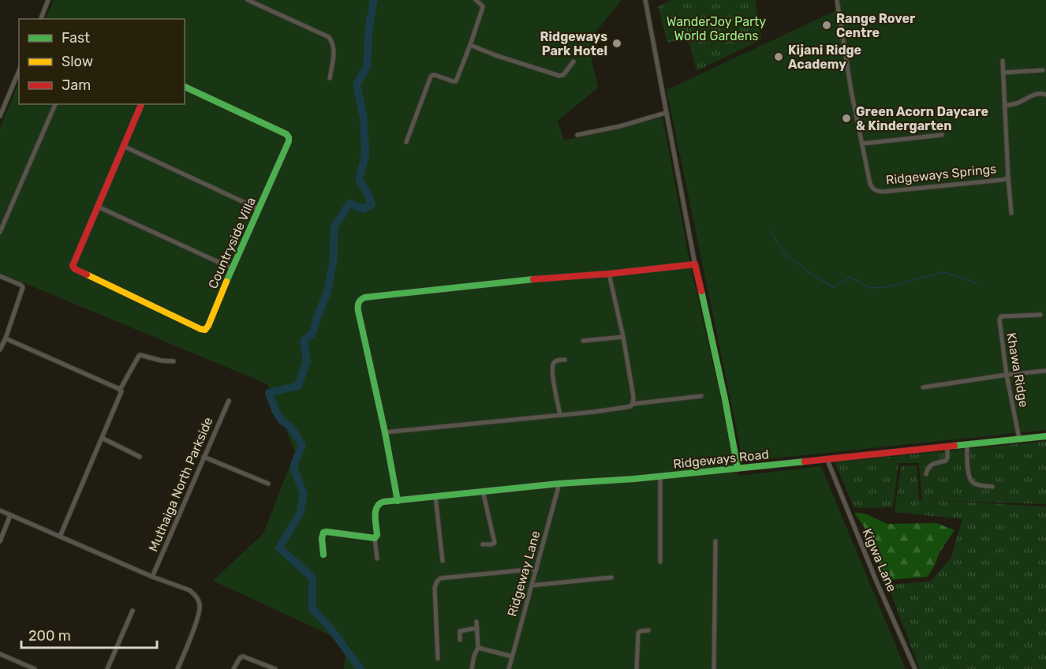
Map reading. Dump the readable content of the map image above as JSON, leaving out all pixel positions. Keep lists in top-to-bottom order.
{
  "streets": {
    "street": [
      "Ridgeways Springs",
      "Countryside Villa",
      "Khawa Ridge",
      "Ridgeways Road",
      "Muthaiga North Parkside",
      "Kigwa Lane",
      "Ridgeway Lane"
    ]
  },
  "crossings": [
    ["Khawa Ridge", "Ridgeways Road"],
    ["Ridgeways Road", "Kigwa Lane"],
    ["Ridgeways Road", "Ridgeway Lane"]
  ],
  "parks": ["WanderJoy Party World Gardens"],
  "places": [
    "Range Rover Centre",
    "Ridgeways Park Hotel",
    "Kijani Ridge Academy",
    "Green Acorn Daycare & Kindergarten"
  ],
  "legend": ["Fast", "Slow", "Jam"],
  "scale_bar": "200 m"
}
